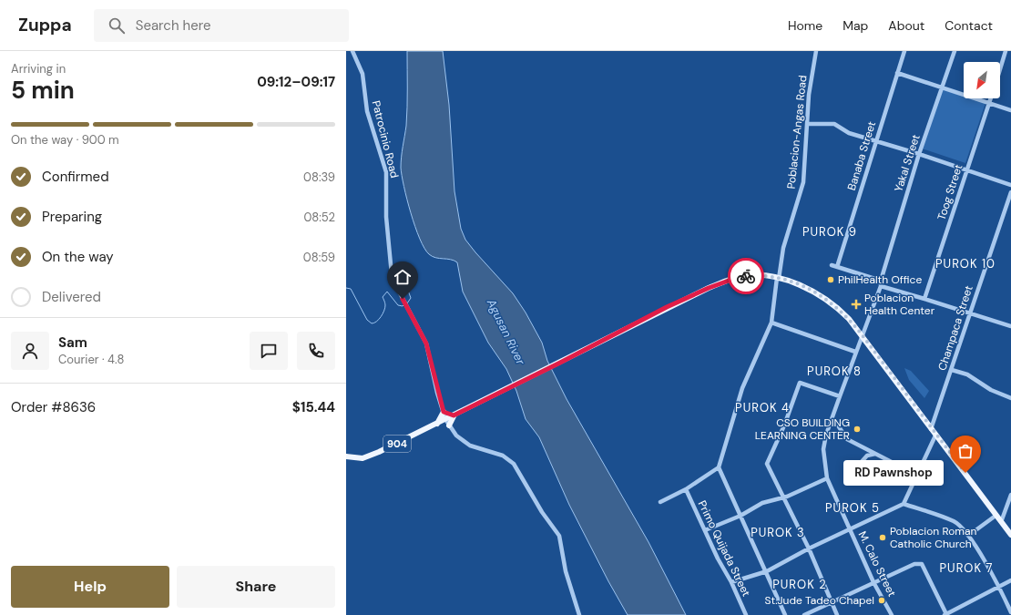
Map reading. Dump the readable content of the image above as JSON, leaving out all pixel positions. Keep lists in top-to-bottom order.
{
  "streets": {
    "main road": ["904"],
    "street": [
      "Poblacion-Angas Road",
      "Patrocinio Road",
      "Banaba Street",
      "Yakal Street",
      "Toog Street",
      "Champaca Street",
      "Primo Quijada Street",
      "M. Calo Street"
    ]
  },
  "crossings": [
    ["Poblacion-Angas Road", "904"],
    ["Patrocinio Road", "904"],
    ["Banaba Street", "Yakal Street"],
    ["Champaca Street", "904"],
    ["904", "M. Calo Street"]
  ],
  "districts": [
    "PUROK 9",
    "PUROK 10",
    "PUROK 8",
    "PUROK 4",
    "PUROK 5",
    "PUROK 3",
    "PUROK 7",
    "PUROK 2"
  ],
  "water": ["Agusan River"],
  "places": {
    "other": [
      "PhilHealth Office",
      "CSO BUILDING LEARNING CENTER",
      "RD Pawnshop",
      "Poblacion Roman Catholic Church",
      "St.Jude Tadeo Chapel"
    ],
    "health": ["Poblacion Health Center"]
  },
  "north": "bottom left",
  "page": {
    "header": "Zuppa",
    "search": "Search here",
    "nav": [
      "Home",
      "Map",
      "About",
      "Contact"
    ],
    "heading": ["5 min", "Arriving in", "09:12–09:17"],
    "panel": [
      "Sam",
      "Courier · 4.8",
      "Order #8636",
      "$15.44"
    ],
    "bar": "On the way · 900 m",
    "list": [
      ["Confirmed", "08:39"],
      ["Preparing", "08:52"],
      ["On the way", "08:59"],
      "Delivered"
    ],
    "bubble": "RD Pawnshop",
    "buttons": ["Help", "Share"]
  }
}
